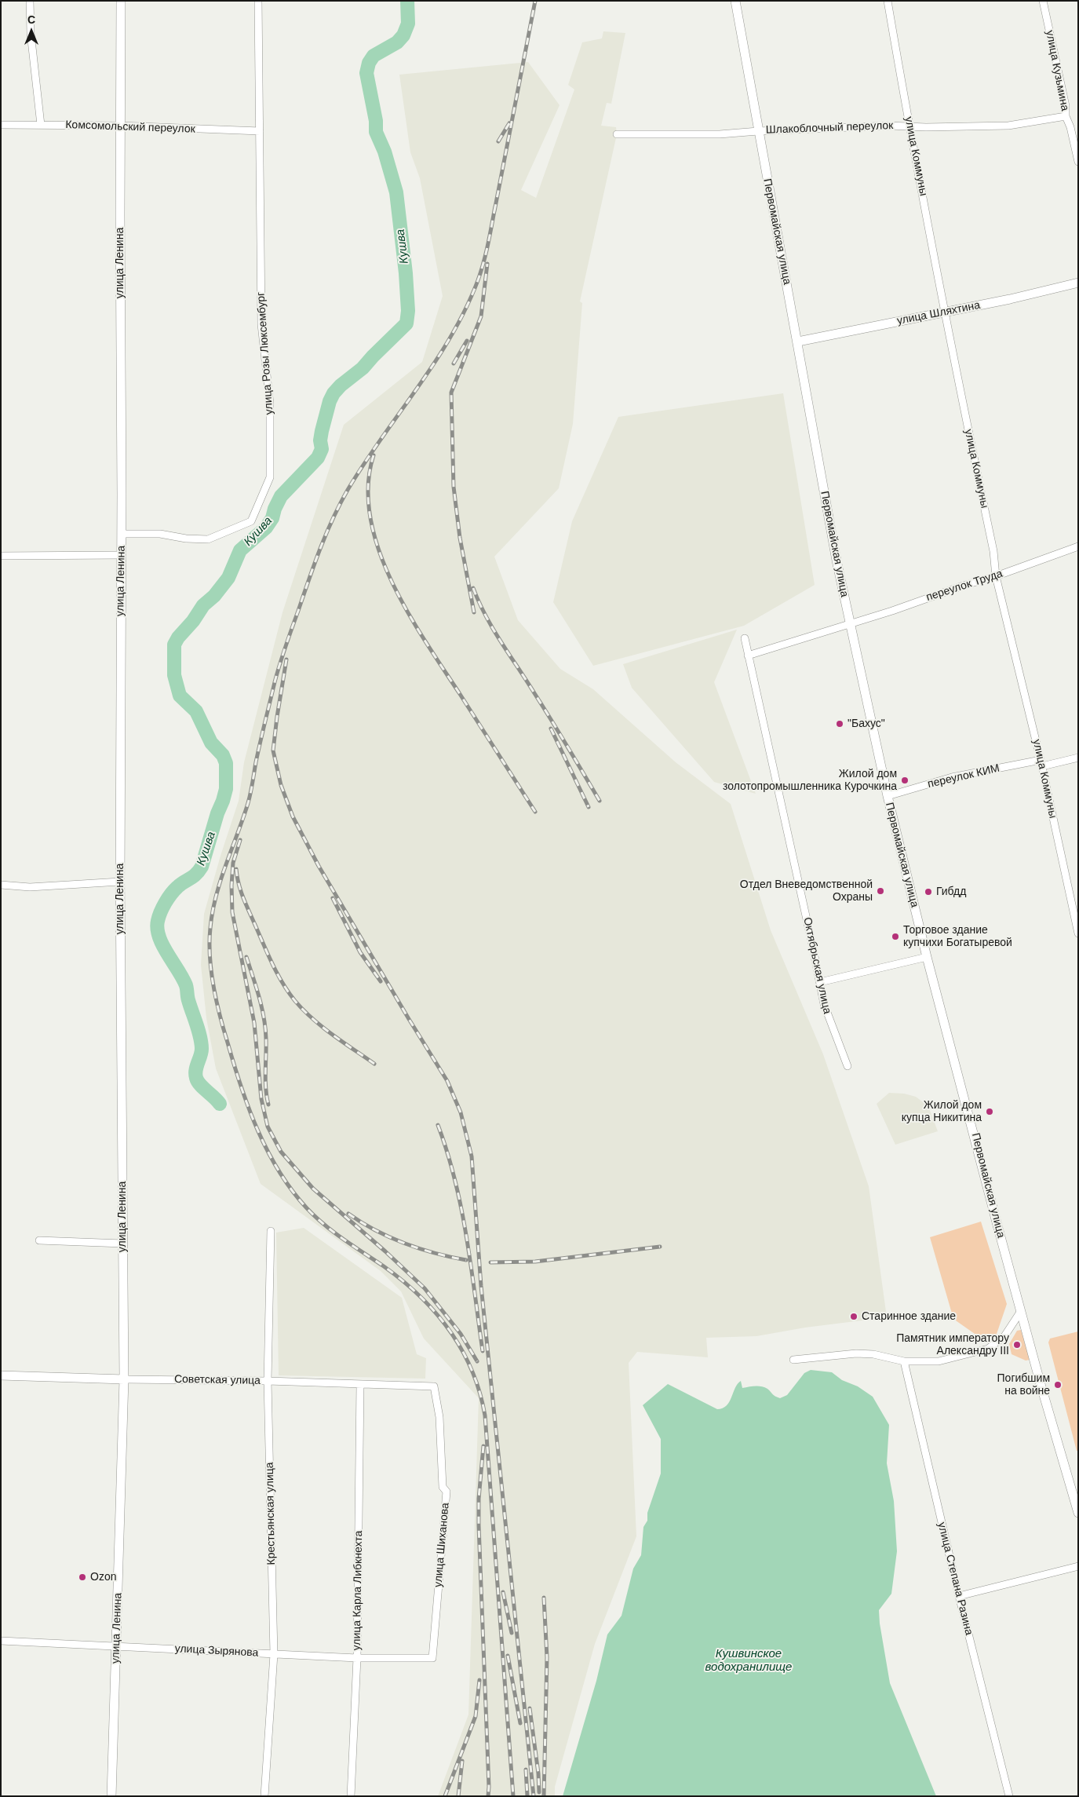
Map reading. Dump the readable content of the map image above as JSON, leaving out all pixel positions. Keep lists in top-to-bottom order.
{
  "streets": {
    "main road": [
      "Первомайская улица",
      "улица Ленина",
      "улица Шляхтина",
      "Советская улица"
    ],
    "street": [
      "улица Кузьмина",
      "Комсомольский переулок",
      "Шлакоблочный переулок",
      "улица Коммуны",
      "улица Розы Люксембург",
      "переулок Труда",
      "переулок КИМ",
      "Октябрьская улица",
      "Крестьянская улица",
      "улица Шиханова",
      "улица Степана Разина",
      "улица Карла Либкнехта",
      "улица Зырянова"
    ]
  },
  "crossings": [
    ["улица Кузьмина", "Шлакоблочный переулок"],
    ["Комсомольский переулок", "улица Ленина"],
    ["Комсомольский переулок", "улица Розы Люксембург"],
    ["Шлакоблочный переулок", "улица Коммуны"],
    ["Шлакоблочный переулок", "Первомайская улица"],
    ["улица Коммуны", "улица Шляхтина"],
    ["улица Коммуны", "переулок Труда"],
    ["улица Коммуны", "переулок КИМ"],
    ["Первомайская улица", "улица Шляхтина"],
    ["Первомайская улица", "переулок Труда"],
    ["Первомайская улица", "переулок КИМ"],
    ["улица Ленина", "улица Розы Люксембург"],
    ["улица Ленина", "Советская улица"],
    ["улица Ленина", "улица Зырянова"],
    ["переулок Труда", "Октябрьская улица"],
    ["Советская улица", "Крестьянская улица"],
    ["Советская улица", "улица Шиханова"],
    ["Советская улица", "улица Карла Либкнехта"],
    ["Крестьянская улица", "улица Зырянова"],
    ["улица Шиханова", "улица Зырянова"],
    ["улица Карла Либкнехта", "улица Зырянова"]
  ],
  "water": ["Кушва", "Кушвинское водохранилище"],
  "places": [
    "\"Бахус\"",
    "Жилой дом золотопромышленника Курочкина",
    "Отдел Вневедомственной Охраны",
    "Гибдд",
    "Торговое здание купчихи Богатыревой",
    "Жилой дом купца Никитина",
    "Старинное здание",
    "Памятник императору Александру III",
    "Погибшим на войне",
    "Ozon"
  ],
  "north": "top"
}
